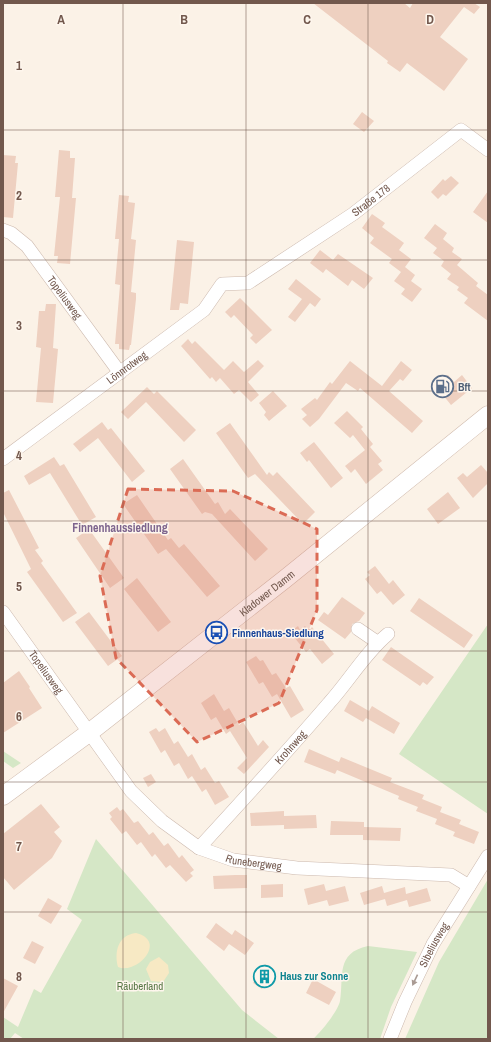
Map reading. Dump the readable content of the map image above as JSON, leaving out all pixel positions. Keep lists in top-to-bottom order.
{
  "streets": {
    "main road": ["Kladower Damm"],
    "street": [
      "Straße 178",
      "Topeliusweg",
      "Lönnrotweg",
      "Krohnweg",
      "Runebergweg",
      "Sibeliusweg"
    ]
  },
  "crossings": [
    ["Straße 178", "Lönnrotweg"],
    ["Topeliusweg", "Lönnrotweg"],
    ["Topeliusweg", "Kladower Damm"],
    ["Topeliusweg", "Runebergweg"],
    ["Kladower Damm", "Runebergweg"],
    ["Krohnweg", "Runebergweg"],
    ["Runebergweg", "Sibeliusweg"]
  ],
  "one_way": ["Sibeliusweg"],
  "districts": ["Finnenhaussiedlung"],
  "parks": ["Räuberland"],
  "places": {
    "fuel station": ["Bft"],
    "bus stop": ["Finnenhaus-Siedlung"],
    "building": ["Haus zur Sonne"]
  },
  "grid": {
    "columns": [
      "A",
      "B",
      "C",
      "D"
    ],
    "rows": [
      "1",
      "2",
      "3",
      "4",
      "5",
      "6",
      "7",
      "8"
    ]
  }
}
